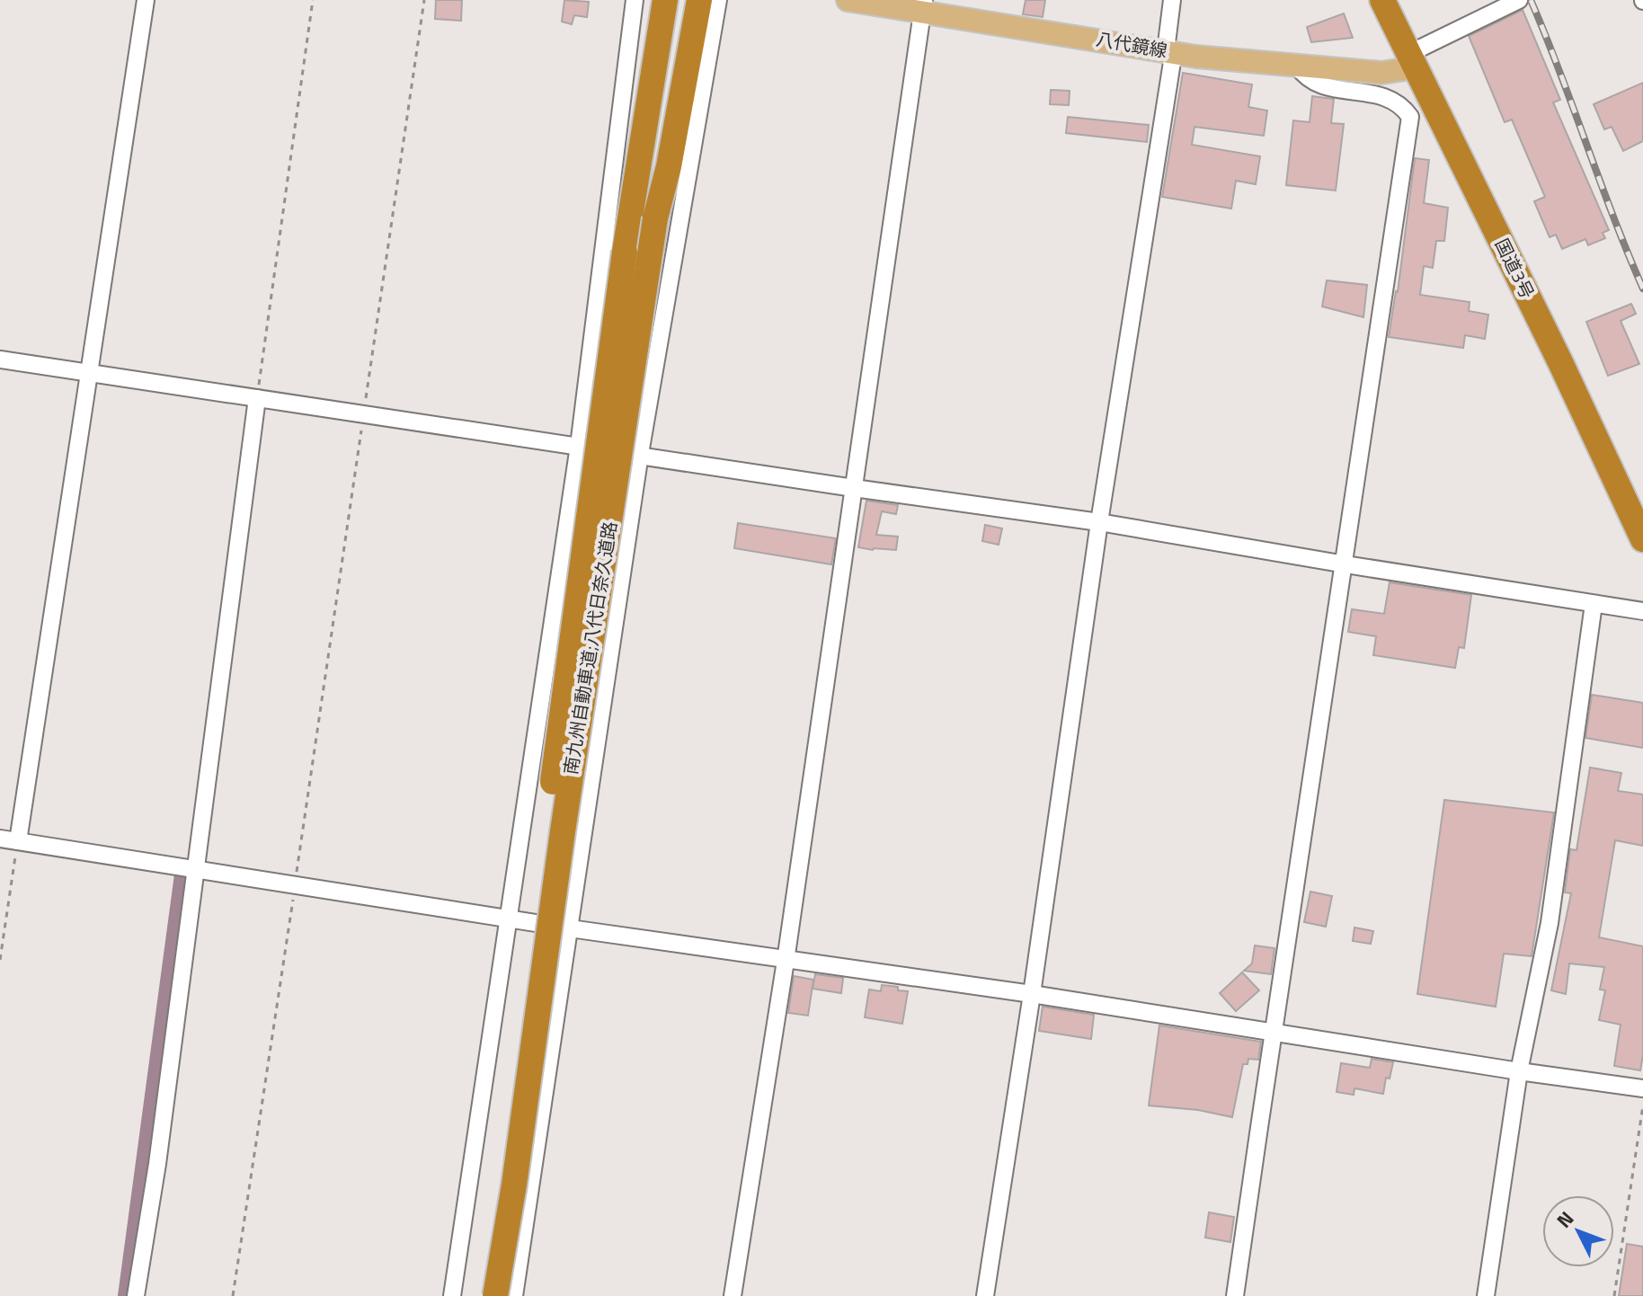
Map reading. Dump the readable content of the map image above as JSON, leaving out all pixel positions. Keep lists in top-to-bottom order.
{
  "streets": {
    "highway": ["国道3号", "南九州自動車道;八代日奈久道路"],
    "main road": ["八代鏡線"]
  },
  "crossings": [
    ["八代鏡線", "国道3号"]
  ],
  "north": "top left"
}
